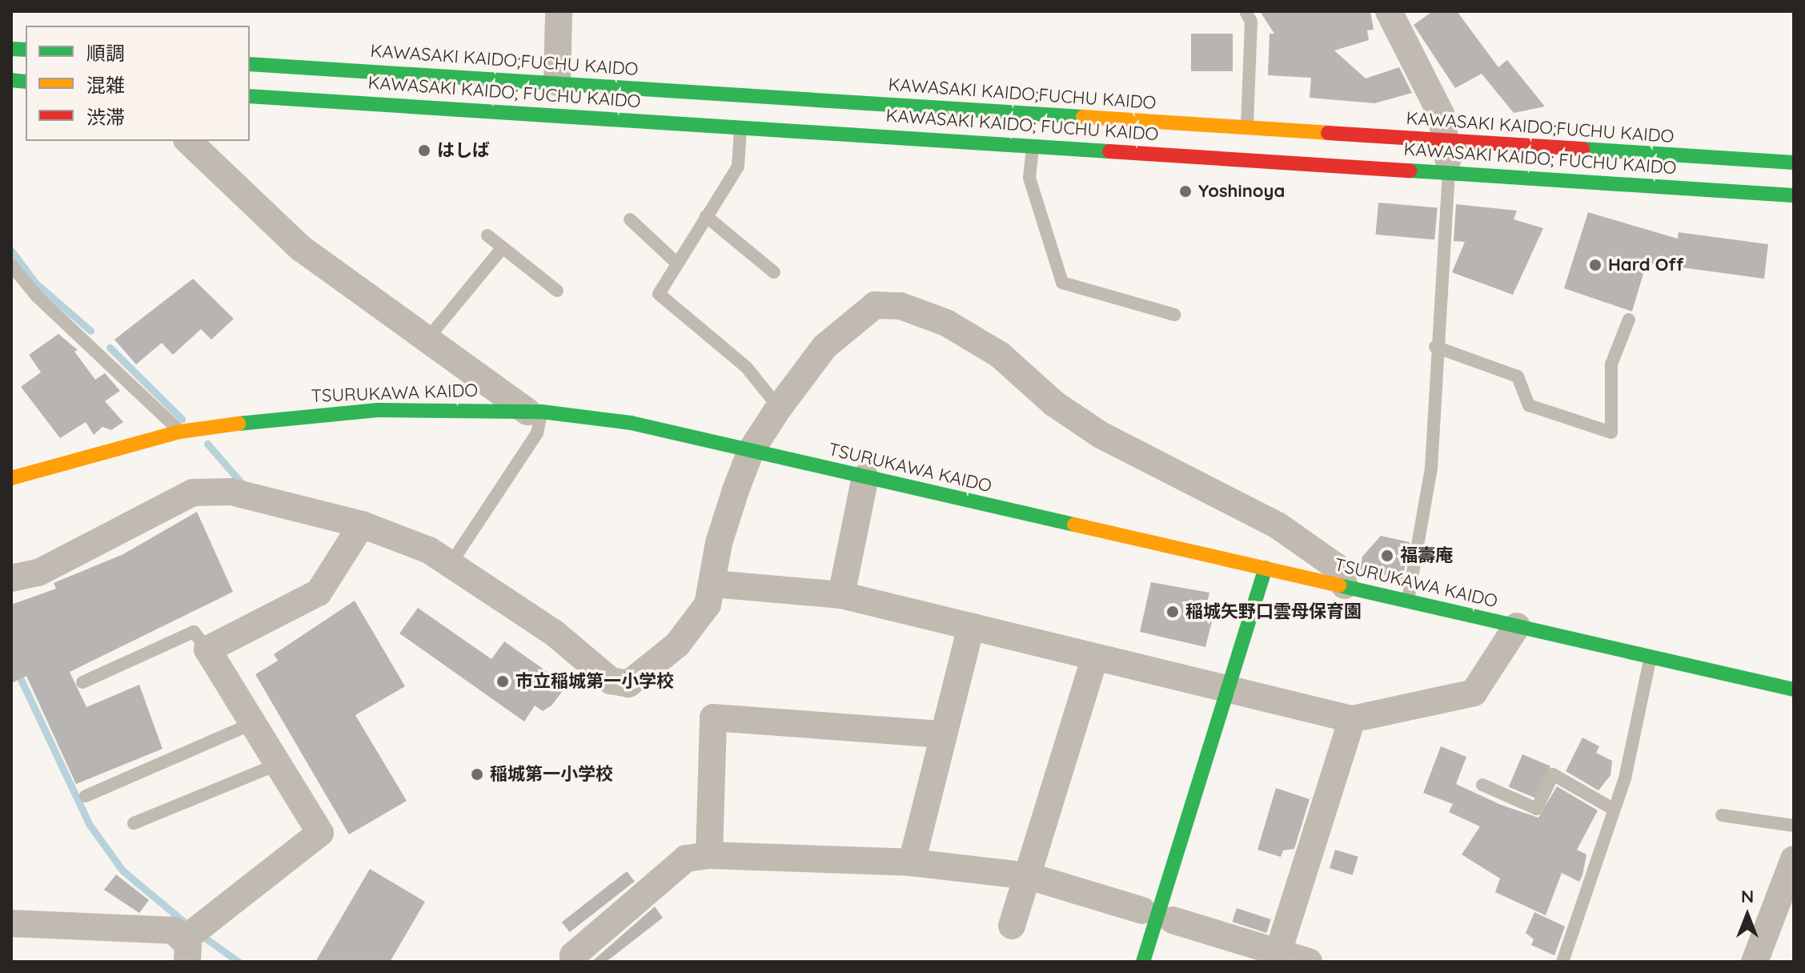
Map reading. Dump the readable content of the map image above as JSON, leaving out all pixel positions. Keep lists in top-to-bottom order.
{
  "streets": {
    "main road": ["KAWASAKI KAIDO;FUCHU KAIDO", "KAWASAKI KAIDO; FUCHU KAIDO", "TSURUKAWA KAIDO"]
  },
  "places": [
    "はしば",
    "Yoshinoya",
    "Hard Off",
    "福壽庵",
    "稲城矢野口雲母保育園",
    "市立稲城第一小学校",
    "稲城第一小学校"
  ],
  "legend": ["順調", "混雑", "渋滞"],
  "north": "top"
}
